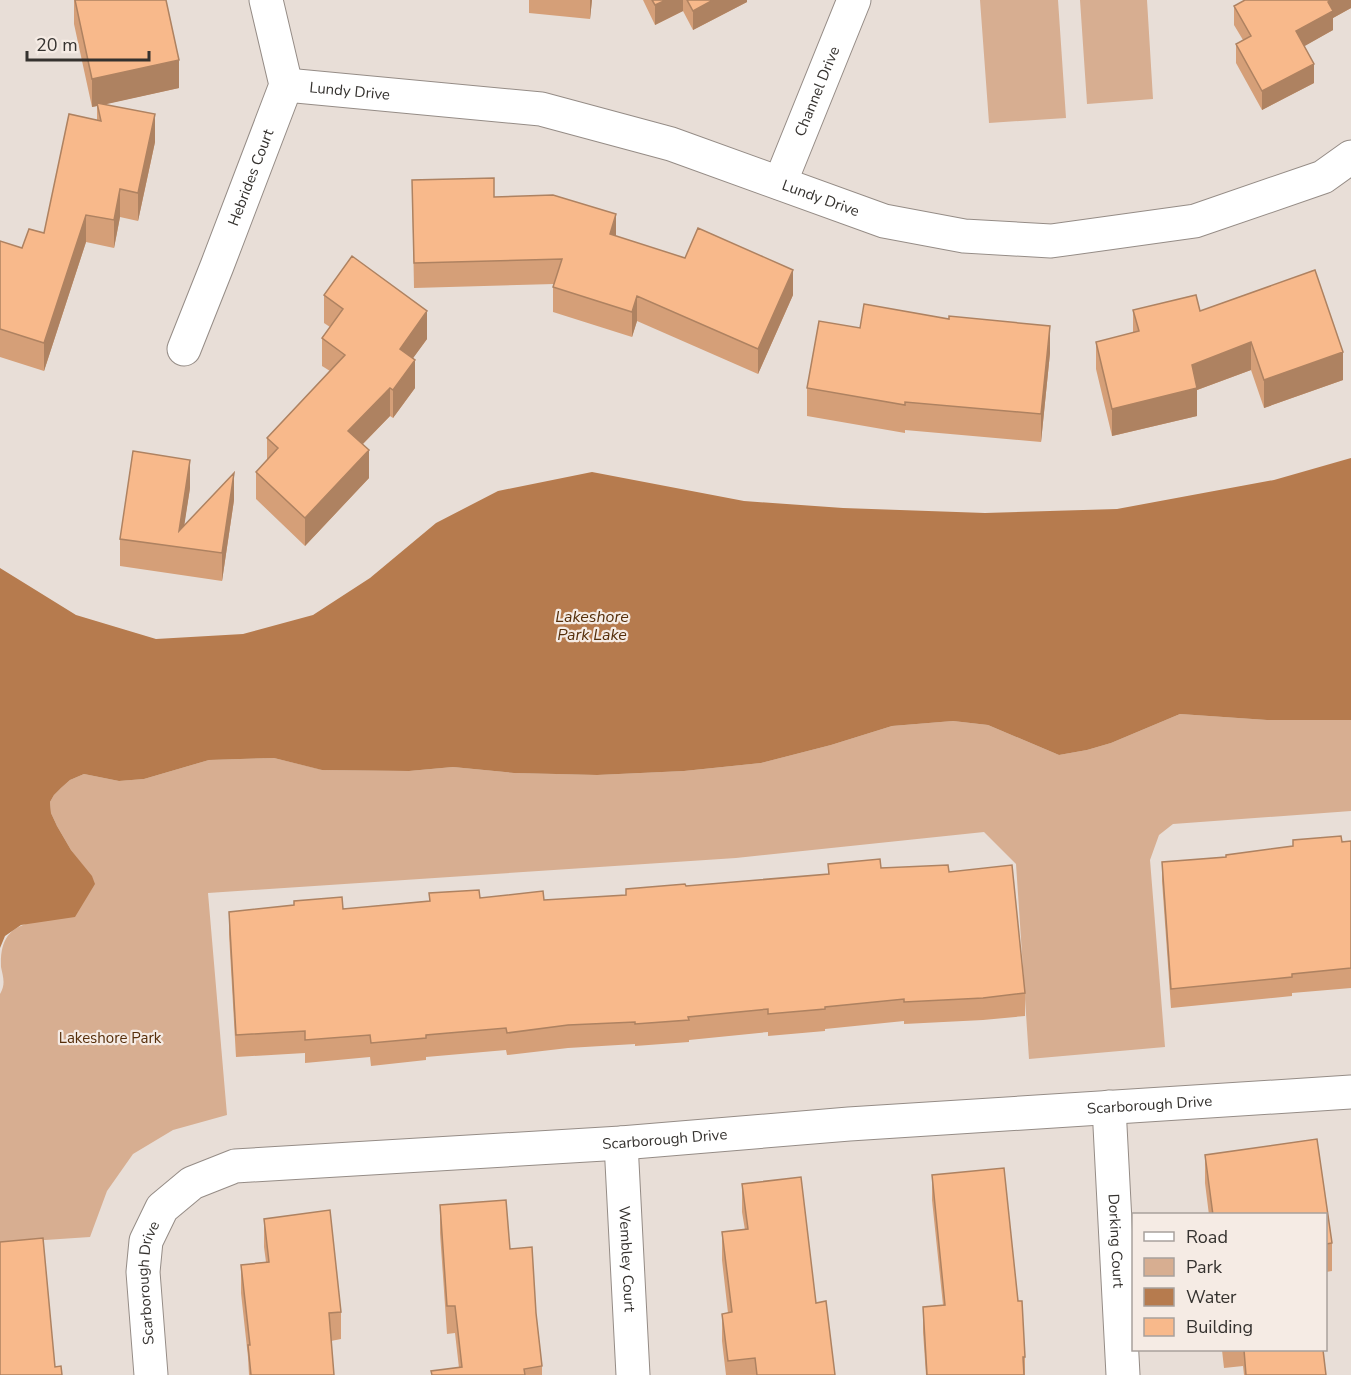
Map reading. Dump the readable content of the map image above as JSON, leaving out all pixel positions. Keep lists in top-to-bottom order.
{
  "streets": {
    "street": [
      "Lundy Drive",
      "Channel Drive",
      "Hebrides Court",
      "Scarborough Drive",
      "Dorking Court",
      "Wembley Court"
    ]
  },
  "crossings": [
    ["Lundy Drive", "Channel Drive"],
    ["Lundy Drive", "Hebrides Court"],
    ["Scarborough Drive", "Dorking Court"],
    ["Scarborough Drive", "Wembley Court"]
  ],
  "water": ["Lakeshore Park Lake"],
  "parks": ["Lakeshore Park"],
  "legend": [
    "Road",
    "Park",
    "Water",
    "Building"
  ],
  "scale_bar": "20 m"
}
